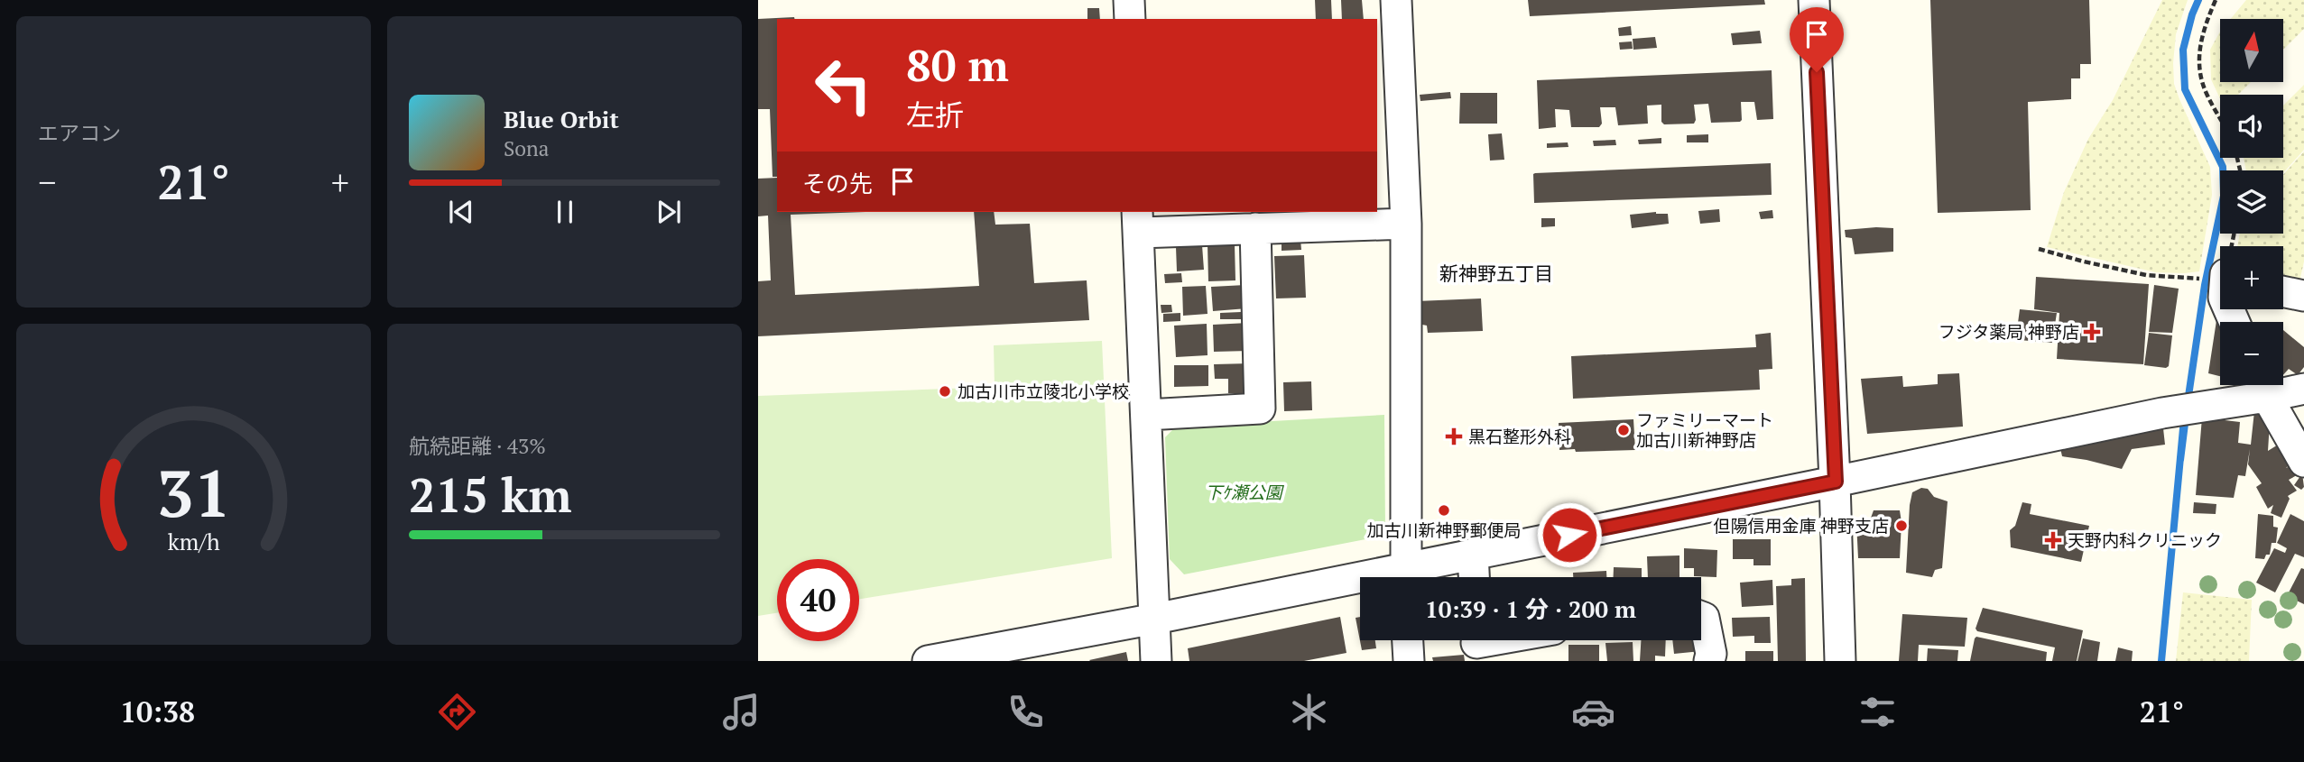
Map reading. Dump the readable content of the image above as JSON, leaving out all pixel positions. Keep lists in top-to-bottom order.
{
  "districts": ["新神野五丁目"],
  "parks": ["下ｹ瀬公園"],
  "places": {
    "health": ["フジタ薬局 神野店", "黒石整形外科", "天野内科クリニック"],
    "other": [
      "加古川市立陵北小学校",
      "ファミリーマート 加古川新神野店",
      "加古川新神野郵便局",
      "但陽信用金庫 神野支店"
    ]
  },
  "north": "top",
  "page": {
    "tile": [
      "エアコン",
      ["航続距離 · 43%", "215 km"]
    ],
    "map_buttons": ["+", "−"],
    "turn": ["80 m", "左折"],
    "song": ["Blue Orbit", "Sona"],
    "then": "その先",
    "heat": ["−", "21°", "+"],
    "limit": "40",
    "trip": "10:39 · 1 分 · 200 m",
    "tabs": ["10:38", "21°"],
    "gauge": ["31", "km/h"]
  }
}
